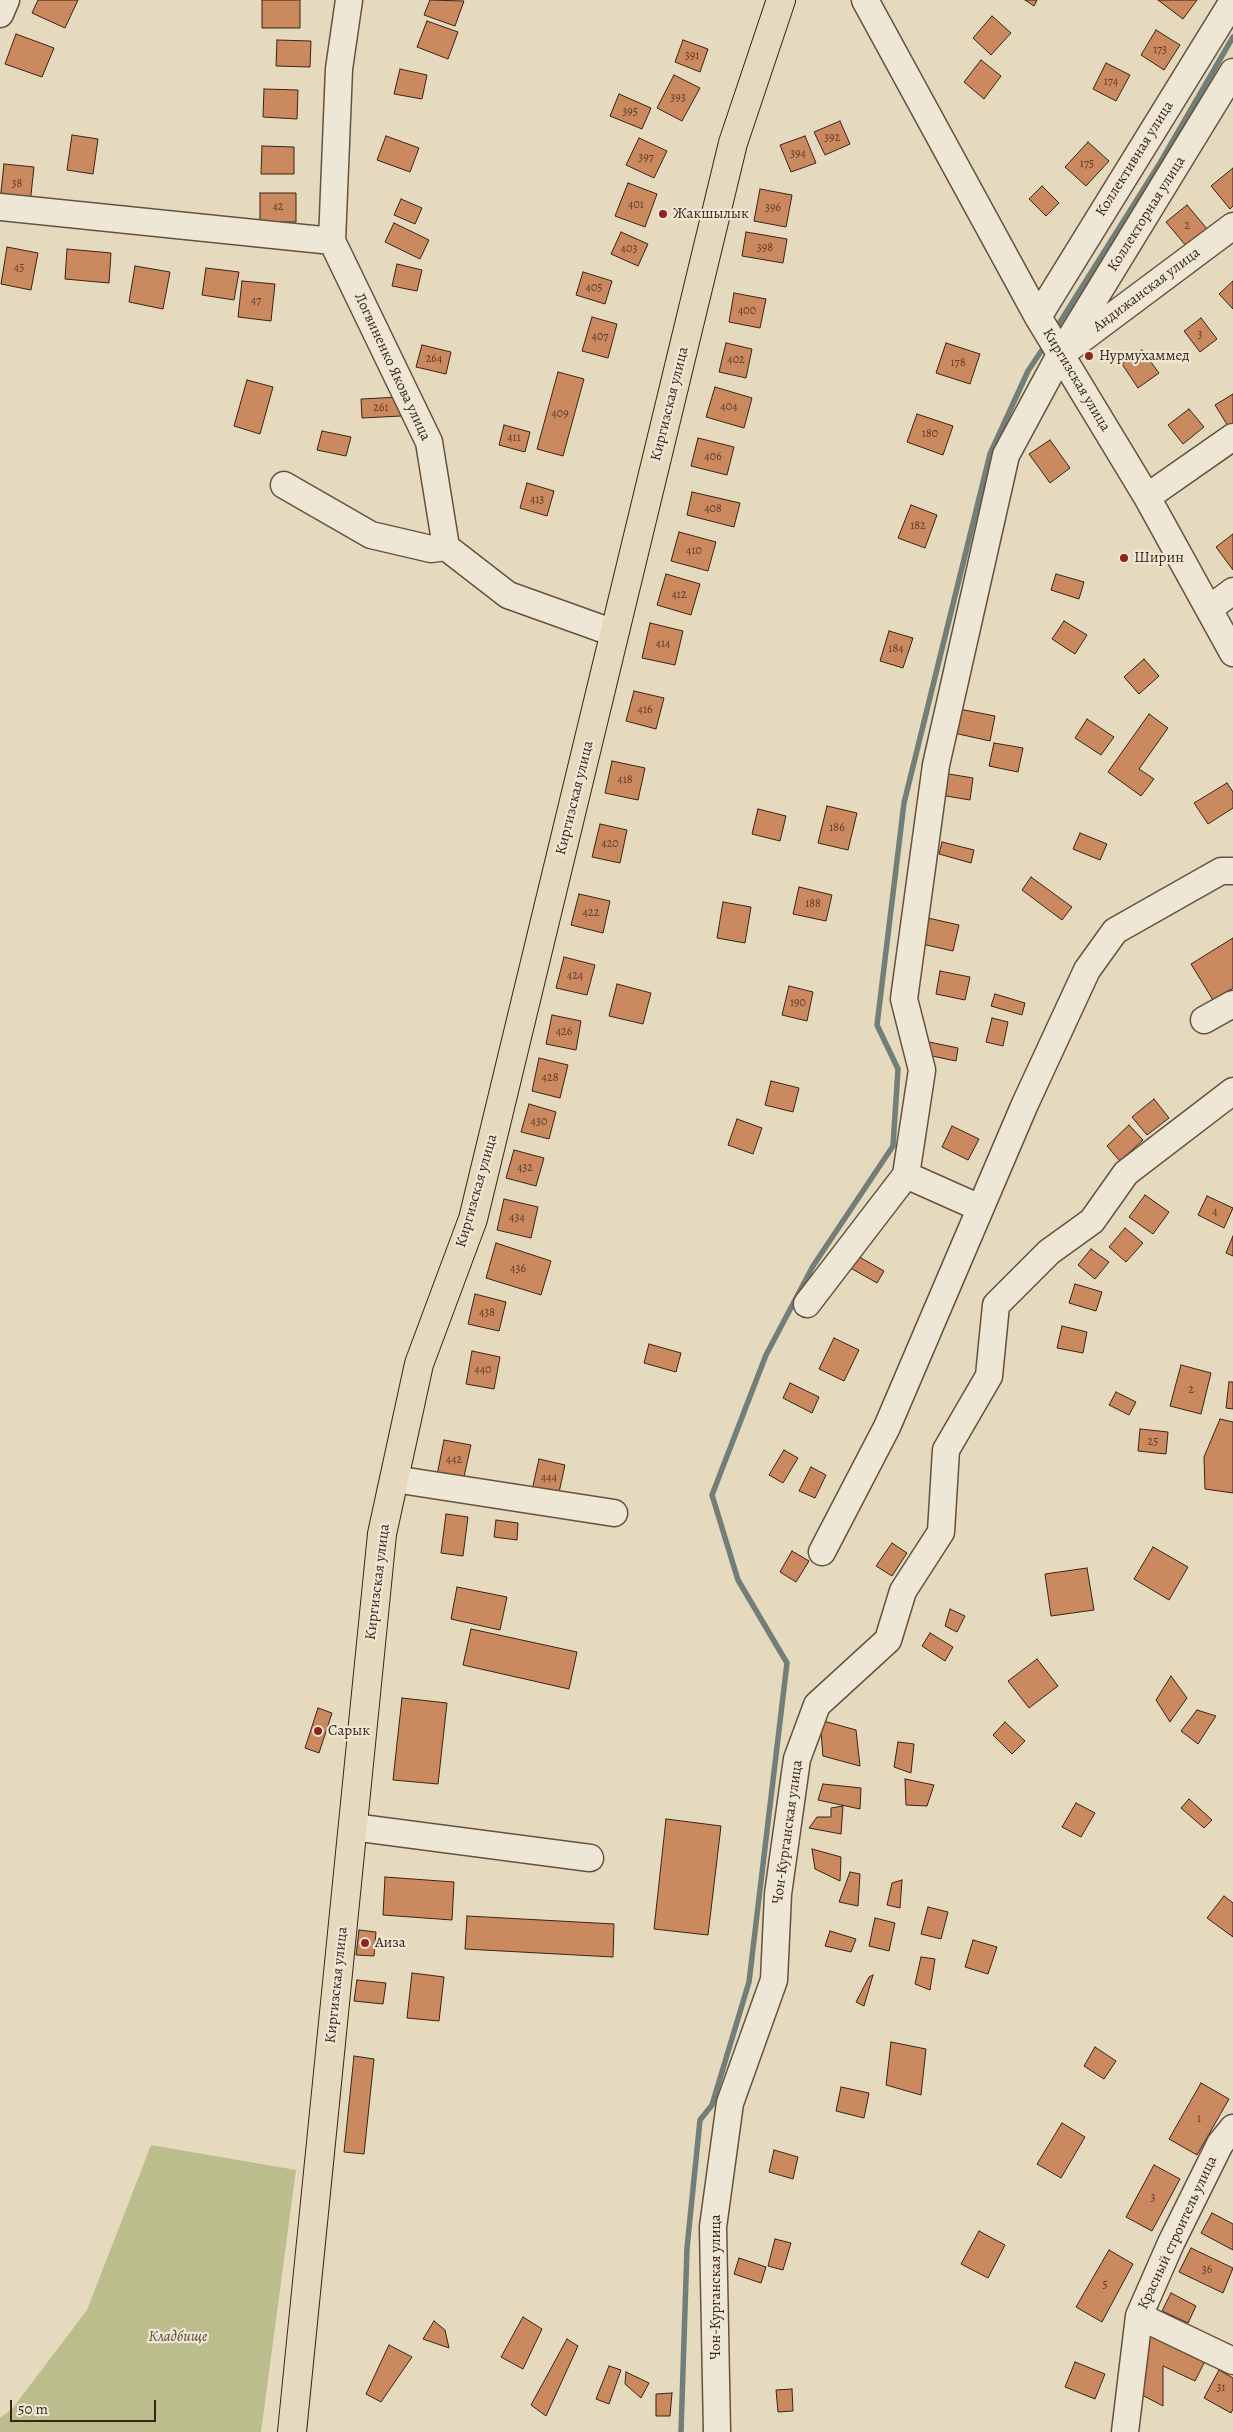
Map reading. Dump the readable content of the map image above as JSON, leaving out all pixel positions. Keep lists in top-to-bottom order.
{
  "streets": {
    "main road": ["Киргизская улица"],
    "street": [
      "Коллективная улица",
      "Коллекторная улица",
      "Андижанская улица",
      "Логвиненко Якова улица",
      "Чон-Курганская улица",
      "Красный строитель улица"
    ]
  },
  "crossings": [
    ["Коллективная улица", "Киргизская улица"],
    ["Коллекторная улица", "Андижанская улица"],
    ["Коллекторная улица", "Киргизская улица"],
    ["Андижанская улица", "Киргизская улица"]
  ],
  "parks": ["Кладбище"],
  "places": [
    "Жакшылык",
    "Нурмухаммед",
    "Ширин",
    "Сарык",
    "Аиза"
  ],
  "house_numbers": [
    "173",
    "391",
    "174",
    "393",
    "395",
    "392",
    "394",
    "397",
    "175",
    "38",
    "401",
    "42",
    "396",
    "2",
    "398",
    "403",
    "45",
    "405",
    "47",
    "400",
    "3",
    "407",
    "264",
    "402",
    "178",
    "404",
    "261",
    "409",
    "180",
    "411",
    "406",
    "413",
    "408",
    "182",
    "410",
    "412",
    "414",
    "184",
    "416",
    "418",
    "186",
    "420",
    "188",
    "422",
    "424",
    "190",
    "426",
    "428",
    "430",
    "432",
    "4",
    "434",
    "436",
    "438",
    "440",
    "2",
    "25",
    "442",
    "444",
    "1",
    "3",
    "36",
    "5",
    "31"
  ],
  "scale_bar": "50 m"
}
